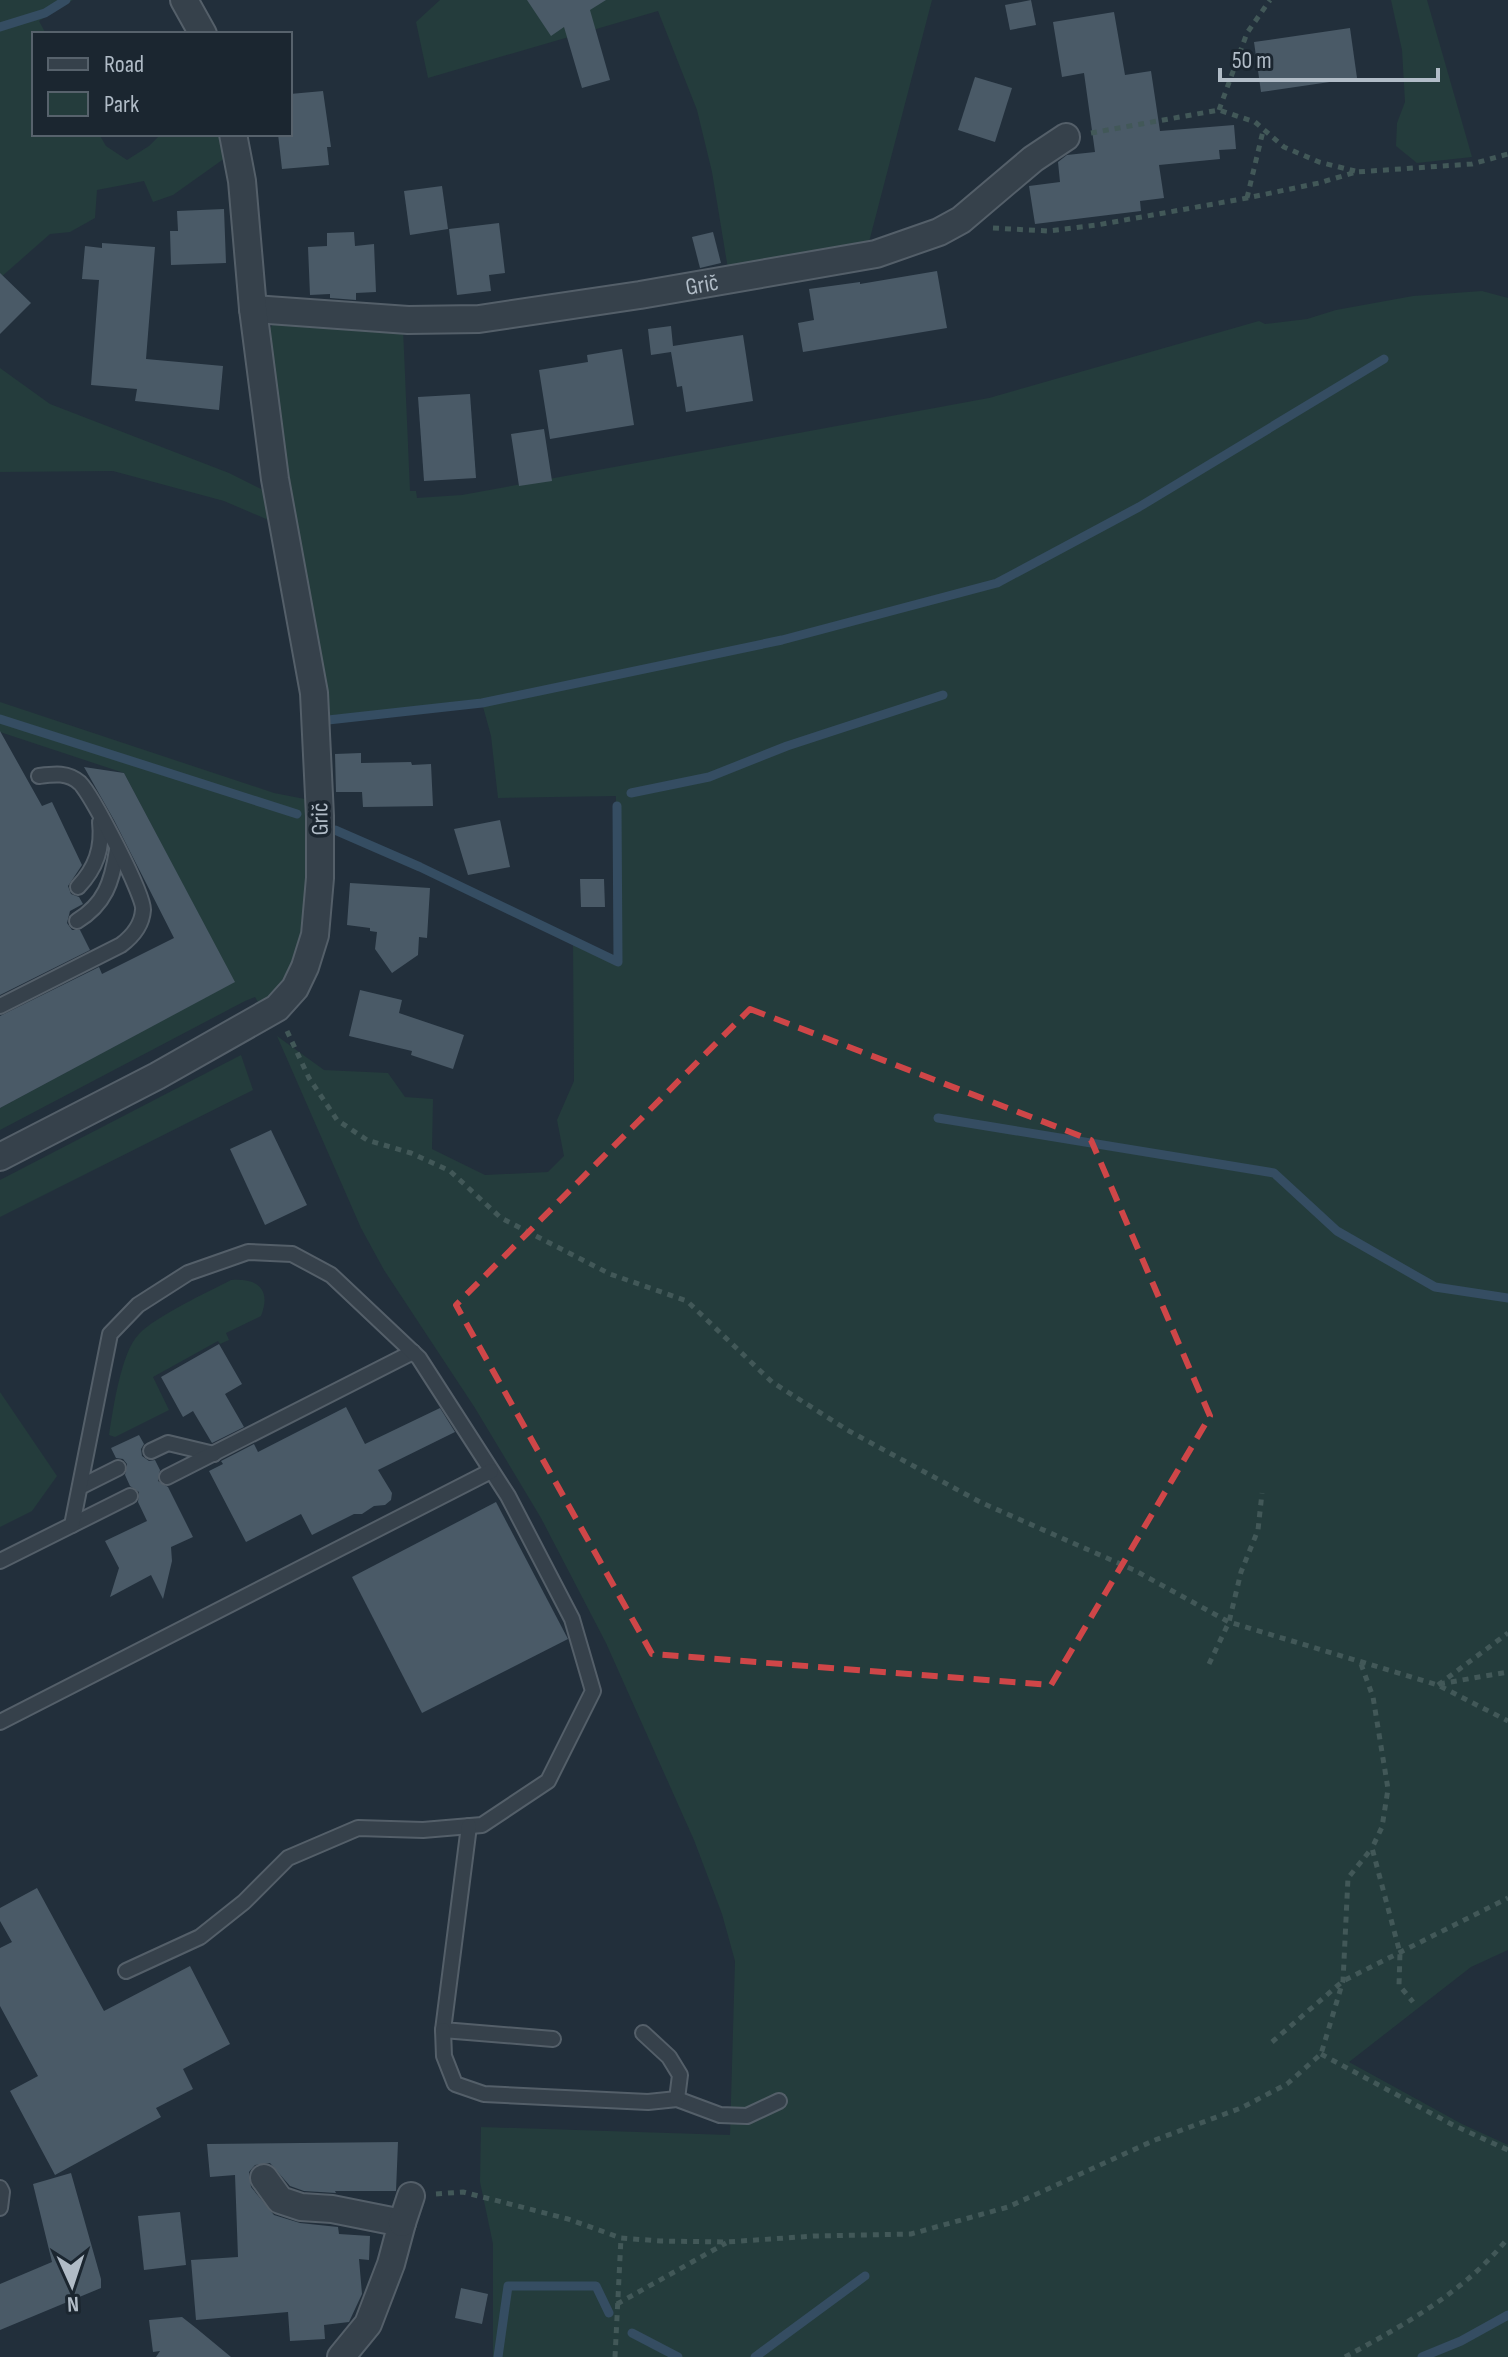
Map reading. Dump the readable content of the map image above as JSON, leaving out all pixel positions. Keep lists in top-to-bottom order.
{
  "streets": {
    "street": ["Grič"]
  },
  "legend": ["Road", "Park"],
  "scale_bar": "50 m",
  "north": "bottom"
}
